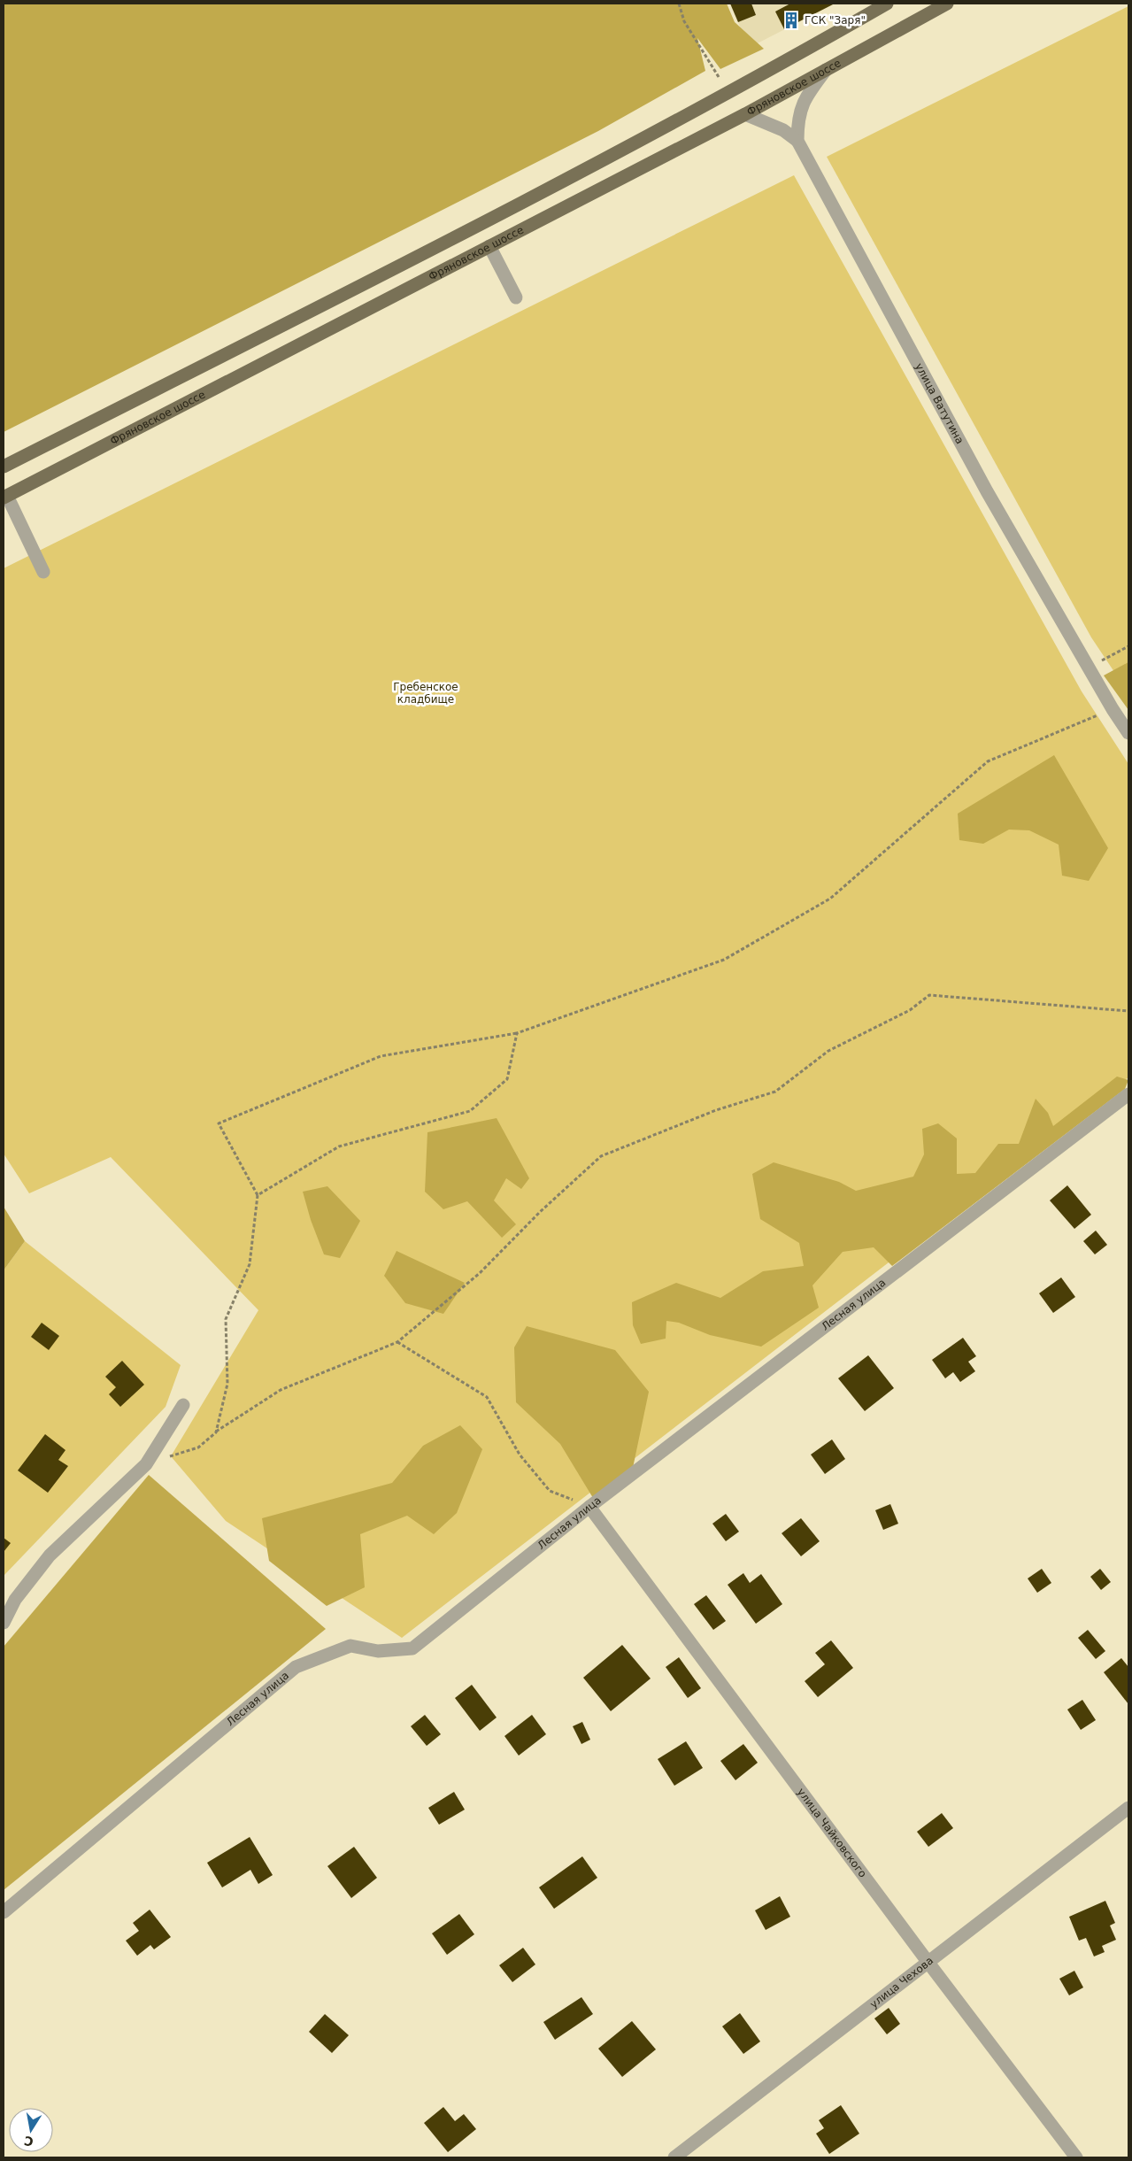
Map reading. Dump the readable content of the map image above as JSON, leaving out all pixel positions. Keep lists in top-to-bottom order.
{
  "streets": {
    "main road": ["Фряновское шоссе"],
    "street": [
      "улица Ватутина",
      "Лесная улица",
      "улица Чайковского",
      "улица Чехова"
    ]
  },
  "crossings": [
    ["Лесная улица", "улица Чайковского"],
    ["улица Чайковского", "улица Чехова"]
  ],
  "parks": ["Гребенское кладбище"],
  "places": {
    "building": ["ГСК \"Заря\""]
  },
  "north": "bottom"
}
